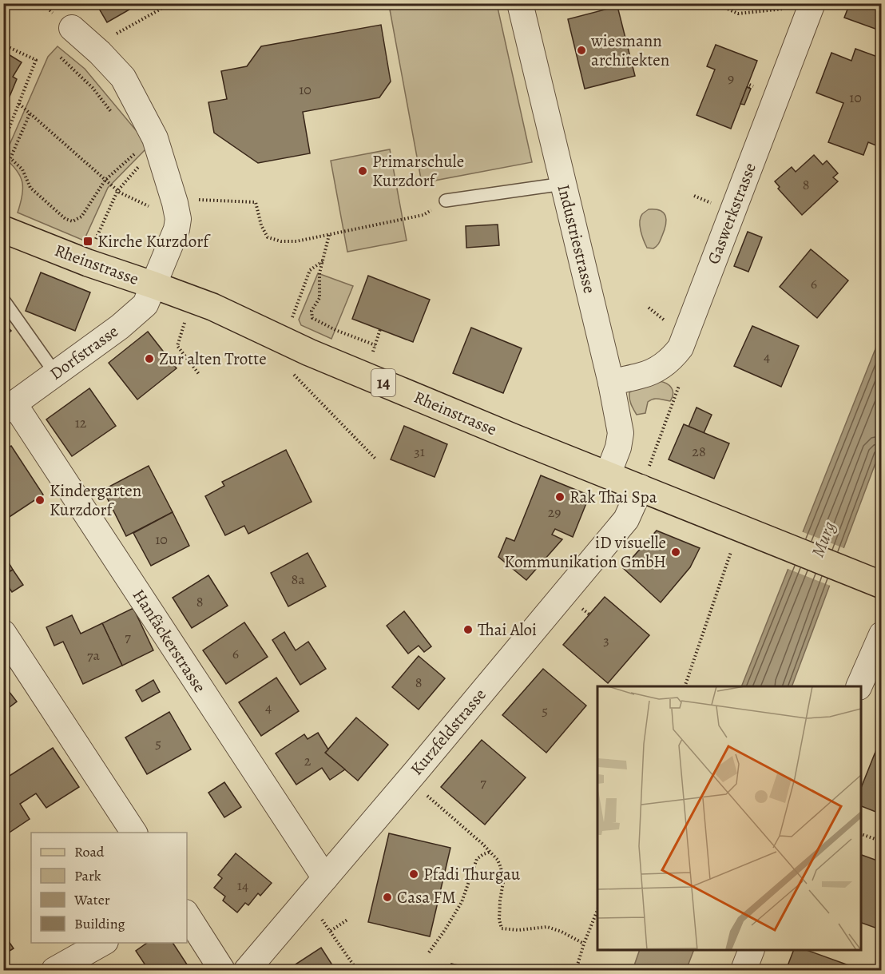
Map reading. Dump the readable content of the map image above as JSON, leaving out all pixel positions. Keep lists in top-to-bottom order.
{
  "streets": {
    "main road": ["Rheinstrasse", "14"],
    "street": [
      "Gaswerkstrasse",
      "Industriestrasse",
      "Dorfstrasse",
      "Hanfäckerstrasse",
      "Kurzfeldstrasse"
    ]
  },
  "crossings": [
    ["Gaswerkstrasse", "Industriestrasse"],
    ["Industriestrasse", "Rheinstrasse"],
    ["Rheinstrasse", "Dorfstrasse"],
    ["Rheinstrasse", "Kurzfeldstrasse"],
    ["Dorfstrasse", "Hanfäckerstrasse"],
    ["Hanfäckerstrasse", "Kurzfeldstrasse"]
  ],
  "water": ["Murg"],
  "places": {
    "other": [
      "wiesmann architekten",
      "Primarschule Kurzdorf",
      "Zur alten Trotte",
      "Rak Thai Spa",
      "Kindergarten Kurzdorf",
      "iD visuelle Kommunikation GmbH",
      "Thai Aloi",
      "Pfadi Thurgau",
      "Casa FM"
    ],
    "transit": ["Kirche Kurzdorf"]
  },
  "house_numbers": [
    "9",
    "10",
    "10",
    "8",
    "6",
    "4",
    "12",
    "31",
    "28",
    "29",
    "10",
    "8a",
    "8",
    "7",
    "3",
    "6",
    "7a",
    "8",
    "4",
    "5",
    "5",
    "2",
    "7",
    "14"
  ],
  "legend": [
    "Road",
    "Park",
    "Water",
    "Building"
  ]
}
